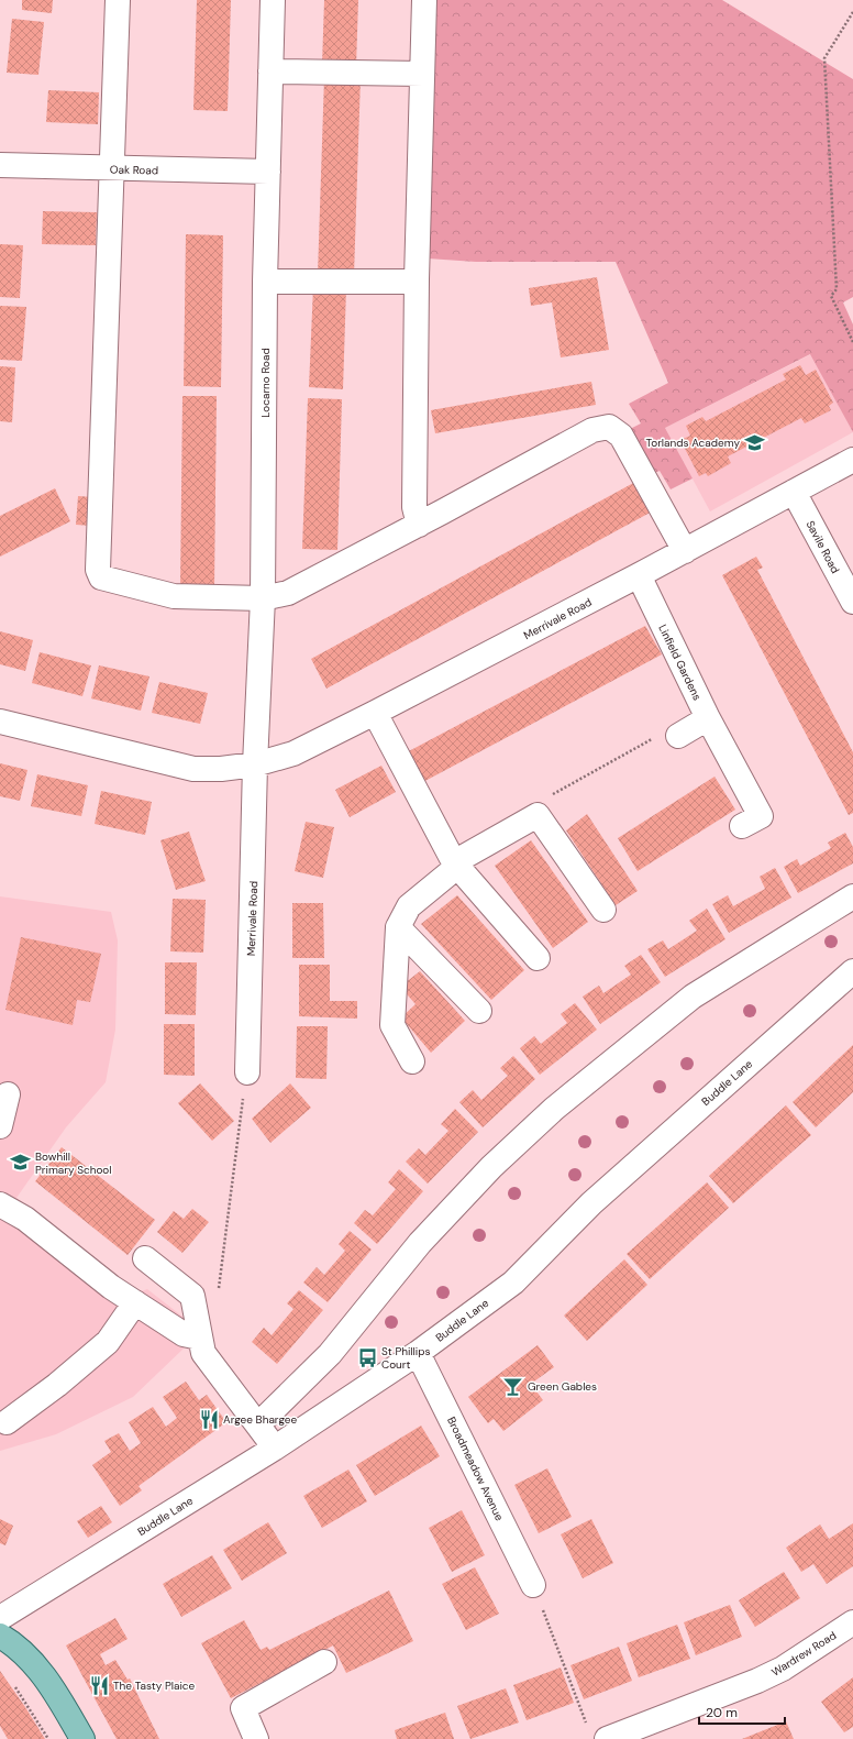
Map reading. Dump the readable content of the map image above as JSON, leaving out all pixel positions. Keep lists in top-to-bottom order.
{
  "streets": {
    "street": [
      "Oak Road",
      "Locarno Road",
      "Savile Road",
      "Merrivale Road",
      "Linfield Gardens",
      "Buddle Lane",
      "Broadmeadow Avenue",
      "Wardrew Road"
    ]
  },
  "crossings": [
    ["Oak Road", "Locarno Road"],
    ["Locarno Road", "Merrivale Road"],
    ["Savile Road", "Merrivale Road"],
    ["Merrivale Road", "Linfield Gardens"],
    ["Buddle Lane", "Broadmeadow Avenue"]
  ],
  "places": {
    "school or university": ["Torlands Academy", "Bowhill Primary School"],
    "bus stop": ["St Phillips Court"],
    "bar": ["Green Gables"],
    "restaurant": ["Argee Bhargee", "The Tasty Plaice"]
  },
  "scale_bar": "20 m"
}
